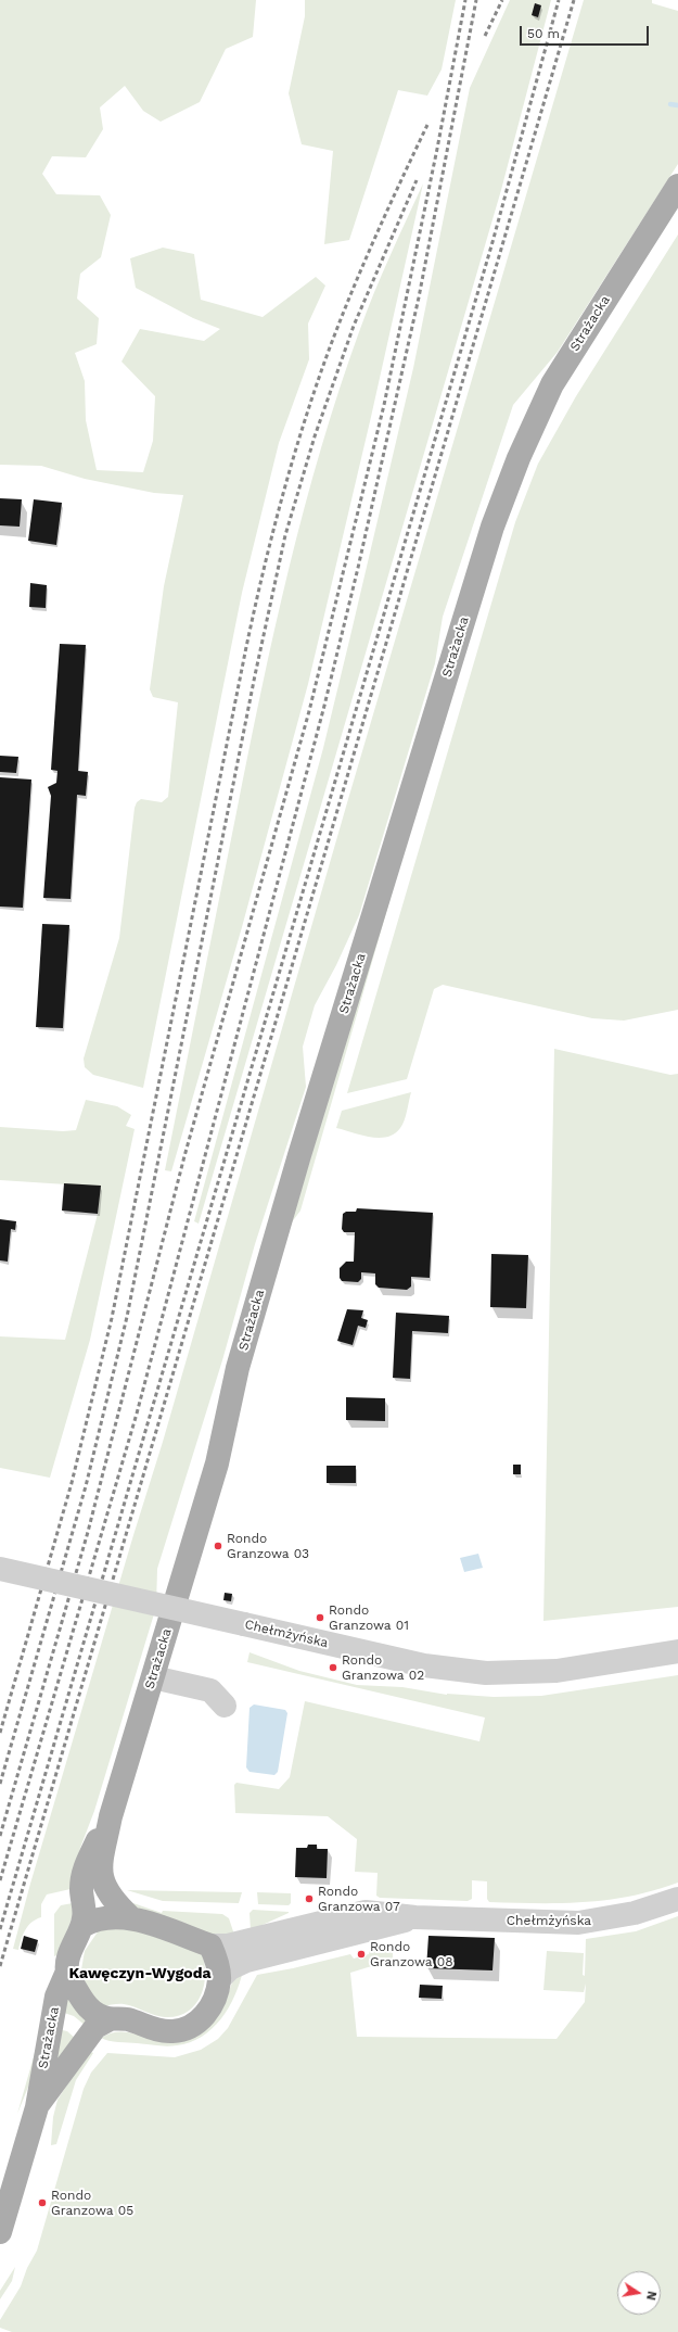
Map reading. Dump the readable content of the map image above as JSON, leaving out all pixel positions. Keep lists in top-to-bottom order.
{
  "streets": {
    "main road": ["Strażacka"],
    "street": ["Chełmżyńska"]
  },
  "crossings": [
    ["Strażacka", "Chełmżyńska"]
  ],
  "districts": ["Kawęczyn-Wygoda"],
  "places": [
    "Rondo Granzowa 03",
    "Rondo Granzowa 01",
    "Rondo Granzowa 02",
    "Rondo Granzowa 07",
    "Rondo Granzowa 08",
    "Rondo Granzowa 05"
  ],
  "scale_bar": "50 m",
  "north": "right"
}
